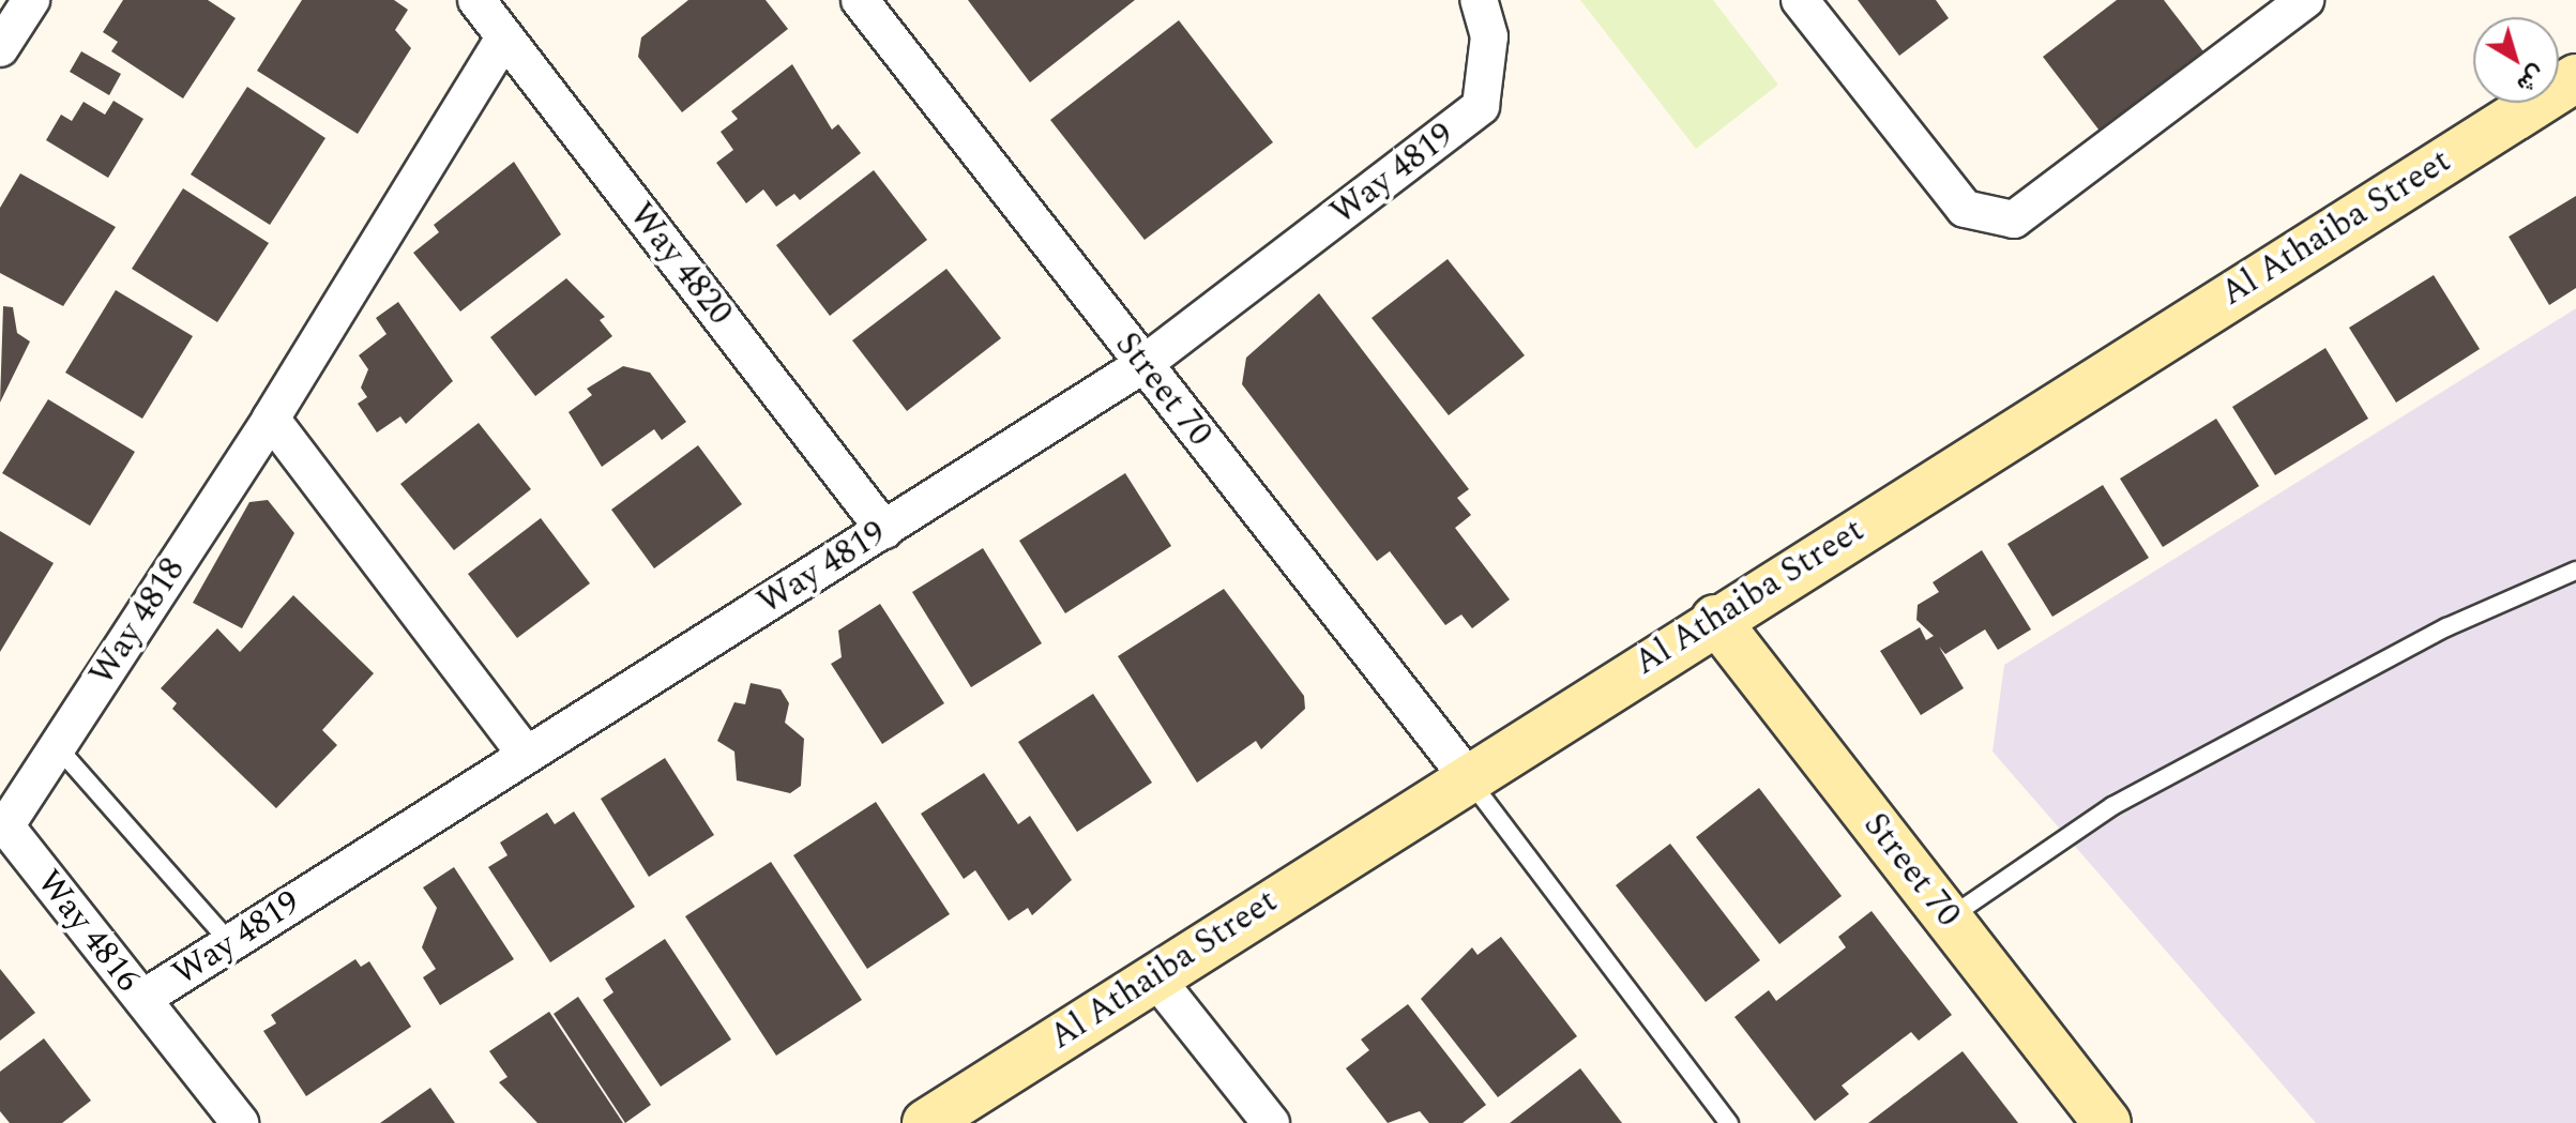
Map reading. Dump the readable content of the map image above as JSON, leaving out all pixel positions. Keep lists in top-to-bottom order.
{
  "streets": {
    "street": [
      "Way 4819",
      "Al Athaiba Street",
      "Way 4820",
      "Street 70",
      "Way 4818",
      "Way 4816"
    ]
  },
  "crossings": [
    ["Way 4819", "Way 4820"],
    ["Way 4819", "Street 70"],
    ["Way 4819", "Way 4816"],
    ["Al Athaiba Street", "Street 70"],
    ["Way 4820", "Way 4818"],
    ["Way 4818", "Way 4816"]
  ],
  "north": "bottom right"
}
